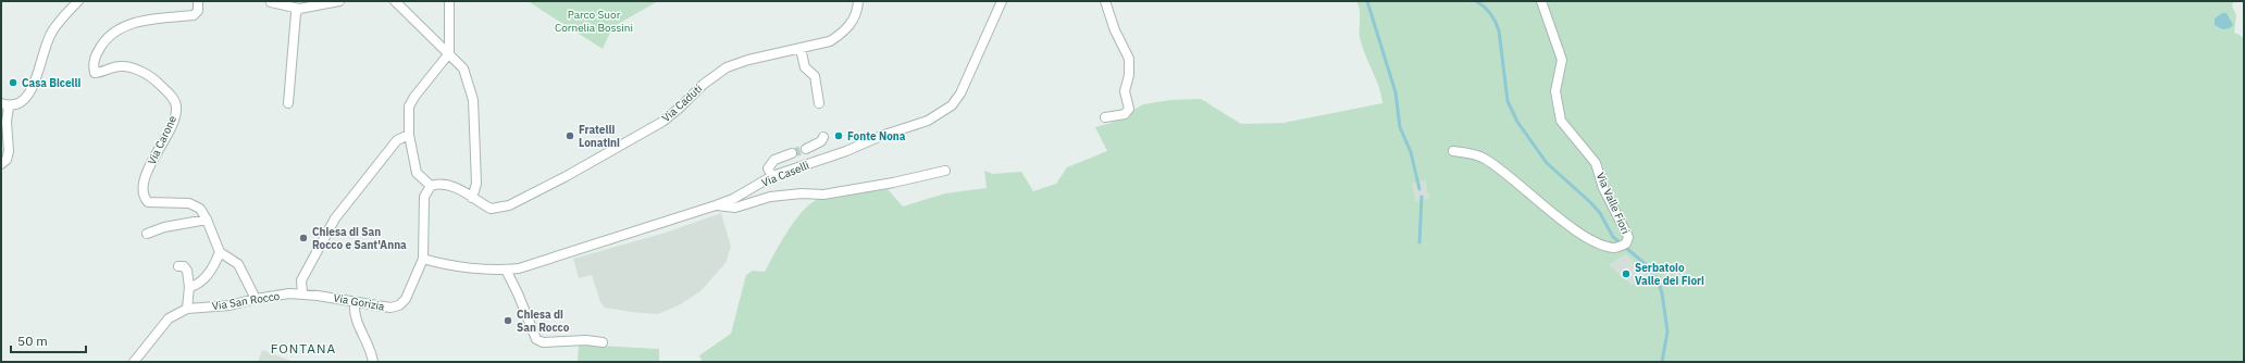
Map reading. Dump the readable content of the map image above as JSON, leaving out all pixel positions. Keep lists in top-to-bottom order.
{
  "streets": {
    "street": [
      "Via Caduti",
      "Via Carone",
      "Via Caselli",
      "Via Valle Fiori",
      "Via San Rocco",
      "Via Gorizia"
    ]
  },
  "crossings": [
    ["Via Caselli", "Via Gorizia"],
    ["Via San Rocco", "Via Gorizia"]
  ],
  "districts": ["FONTANA"],
  "parks": ["Parco Suor Cornelia Bossini"],
  "places": [
    "Casa Bicelli",
    "Fratelli Lonatini",
    "Fonte Nona",
    "Chiesa di San Rocco e Sant'Anna",
    "Serbatoio Valle dei Fiori",
    "Chiesa di San Rocco"
  ],
  "scale_bar": "50 m"
}
